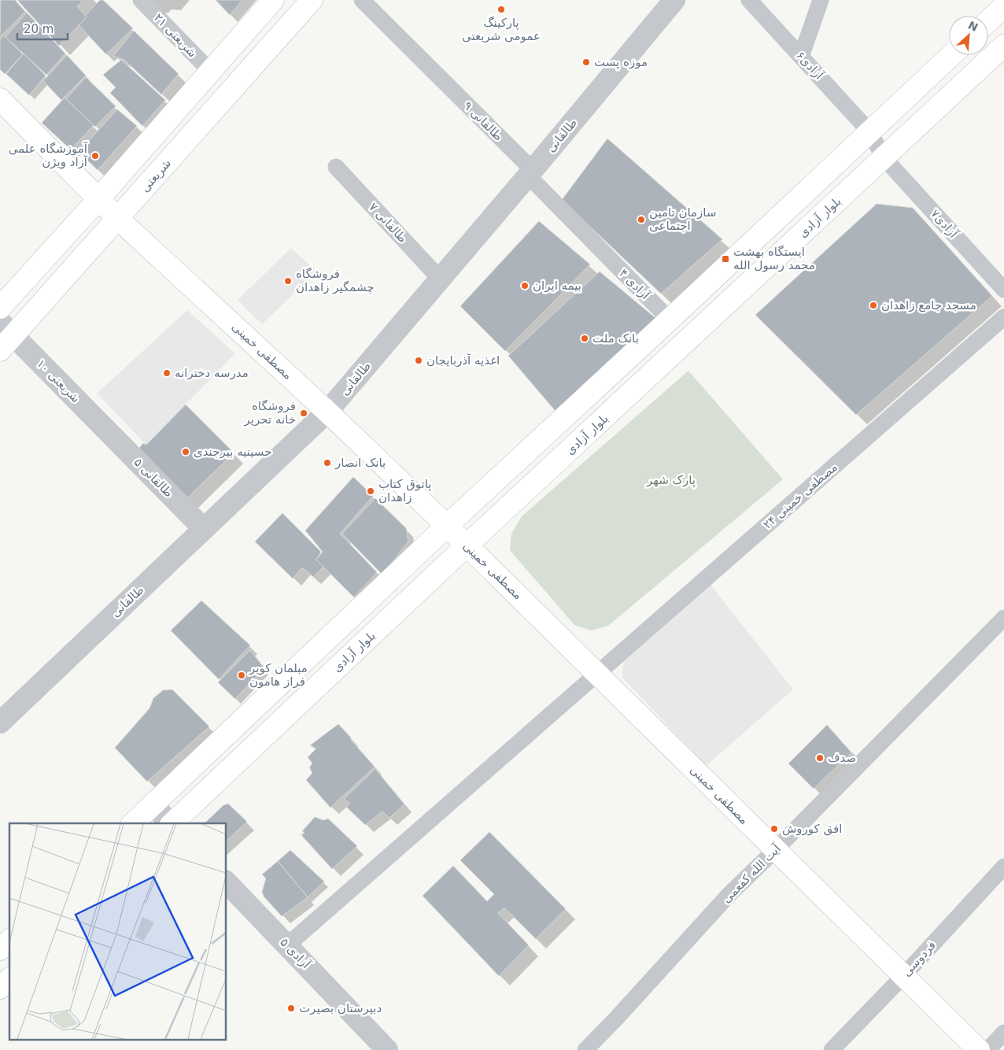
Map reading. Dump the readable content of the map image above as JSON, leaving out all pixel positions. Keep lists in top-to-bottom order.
{
  "streets": {
    "main road": ["شریعتی", "بلوار آزادی", "مصطفی خمینی"],
    "street": [
      "شریعتی ۲۱",
      "آزادی۶",
      "طالقانی ۹",
      "طالقانی",
      "طالقانی ۷",
      "آزادی۷",
      "آزادی ۴",
      "شریعتی ۱۰",
      "طالقانی ۵",
      "مصطفی خمینی ۲۴",
      "آیت الله کفعمی",
      "آزادی ۵",
      "فردوسی"
    ]
  },
  "crossings": [
    ["آزادی۶", "بلوار آزادی"],
    ["آزادی۶", "آزادی۷"],
    ["طالقانی ۹", "طالقانی"],
    ["طالقانی ۹", "آزادی ۴"],
    ["طالقانی", "طالقانی ۷"],
    ["طالقانی", "مصطفی خمینی"],
    ["طالقانی", "طالقانی ۵"],
    ["شریعتی", "مصطفی خمینی"],
    ["شریعتی", "شریعتی ۱۰"],
    ["بلوار آزادی", "آزادی۷"],
    ["بلوار آزادی", "مصطفی خمینی"],
    ["مصطفی خمینی", "مصطفی خمینی ۲۴"],
    ["مصطفی خمینی", "آیت الله کفعمی"],
    ["مصطفی خمینی", "فردوسی"],
    ["شریعتی ۱۰", "طالقانی ۵"],
    ["مصطفی خمینی ۲۴", "آزادی ۵"]
  ],
  "parks": ["پارک شهر"],
  "places": {
    "other": [
      "پارکینگ عمومی شریعتی",
      "موزه پست",
      "آموزشگاه علمی آزاد ویژن",
      "سازمان تامین اجتماعی",
      "فروشگاه چشمگیر زاهدان",
      "بیمه ایران",
      "مسجد جامع زاهدان",
      "بانک ملت",
      "اغذیه آذربایجان",
      "مدرسه دخترانه",
      "فروشگاه خانه تحریر",
      "حسینیه بیرجندی",
      "بانک انصار",
      "پاتوق کتاب زاهدان",
      "مبلمان کویر فراز هامون",
      "صدف",
      "افق کوروش",
      "دبیرستان بصیرت"
    ],
    "transit": ["ایستگاه بهشت محمد رسول الله"]
  },
  "scale_bar": "20 m",
  "north": "top right"
}
